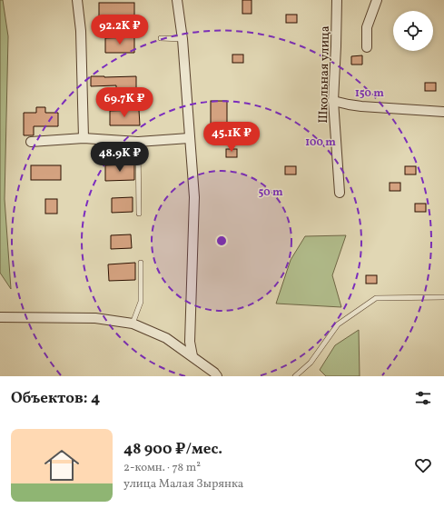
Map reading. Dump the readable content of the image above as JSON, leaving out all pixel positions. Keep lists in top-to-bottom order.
{
  "streets": {
    "street": ["Школьная улица"]
  },
  "page": {
    "price": [
      "92.2K ₽",
      "69.7K ₽",
      "45.1K ₽",
      "48.9K ₽"
    ],
    "heading": "Объектов: 4",
    "list": [
      {
        "name": "48 900 ₽/мес.",
        "note": "2-комн. · 78 m² · улица Малая Зырянка"
      }
    ]
  },
  "rings": ["150 m", "100 m", "50 m"]
}
